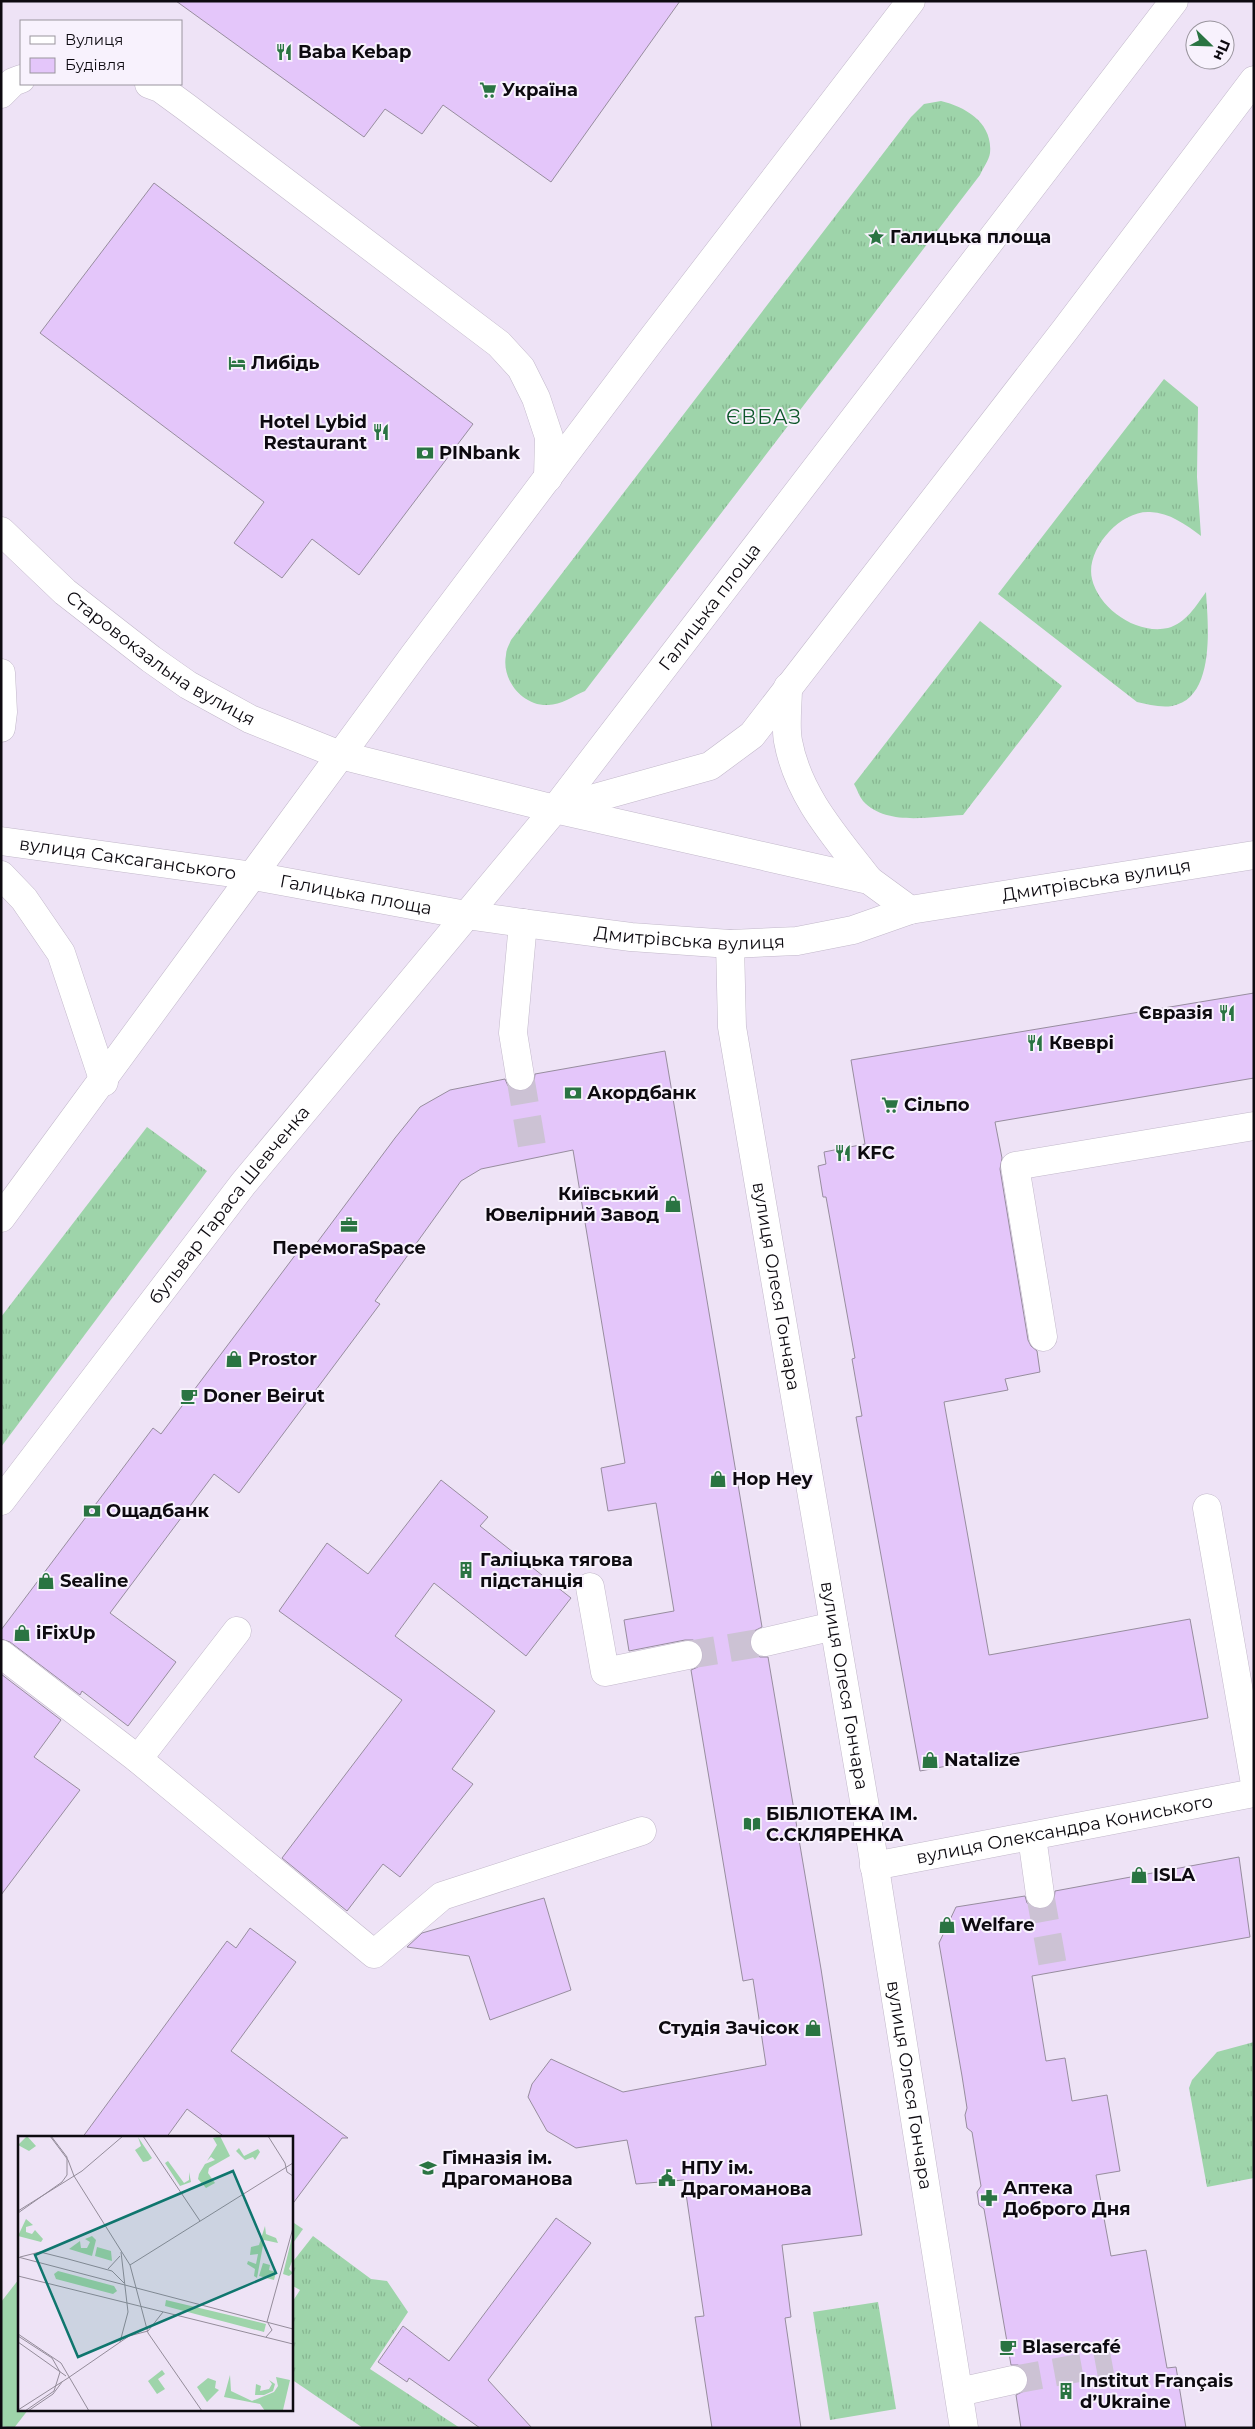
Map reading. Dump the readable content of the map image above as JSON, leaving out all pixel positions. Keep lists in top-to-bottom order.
{
  "streets": {
    "main road": [
      "Галицька площа",
      "Старовокзальна вулиця",
      "вулиця Саксаганського",
      "Дмитрівська вулиця",
      "бульвар Тараса Шевченка",
      "вулиця Олеся Гончара",
      "вулиця Олександра Кониського"
    ]
  },
  "crossings": [
    ["Галицька площа", "Старовокзальна вулиця"],
    ["Галицька площа", "вулиця Саксаганського"],
    ["Галицька площа", "Дмитрівська вулиця"],
    ["Галицька площа", "бульвар Тараса Шевченка"],
    ["Дмитрівська вулиця", "бульвар Тараса Шевченка"],
    ["Дмитрівська вулиця", "вулиця Олеся Гончара"],
    ["вулиця Олеся Гончара", "вулиця Олександра Кониського"]
  ],
  "districts": ["ЄВБАЗ"],
  "places": {
    "restaurant": [
      "Baba Kebap",
      "Hotel Lybid Restaurant",
      "Євразія",
      "Квеврі",
      "KFC"
    ],
    "supermarket": ["Україна", "Сільпо"],
    "place": ["Галицька площа"],
    "hotel": ["Либідь"],
    "bank": ["PINbank", "Акордбанк", "Ощадбанк"],
    "shop": [
      "Київський Ювелірний Завод",
      "Prostor",
      "Hop Hey",
      "Sealine",
      "iFixUp",
      "Natalize",
      "ISLA",
      "Welfarе",
      "Студія Зачісок"
    ],
    "office": ["ПеремогаSpace"],
    "cafe": ["Doner Beirut", "Blasercafé"],
    "building": ["Галiцька тягова пiдстанцiя", "Institut Français d’Ukraine"],
    "library": ["БІБЛІОТЕКА ІМ. С.СКЛЯРЕНКА"],
    "school or university": ["Гімназія ім. Драгоманова"],
    "public building": ["НПУ ім. Драгоманова"],
    "pharmacy": ["Аптека Доброго Дня"]
  },
  "legend": ["Вулиця", "Будівля"],
  "north": "bottom right"
}
